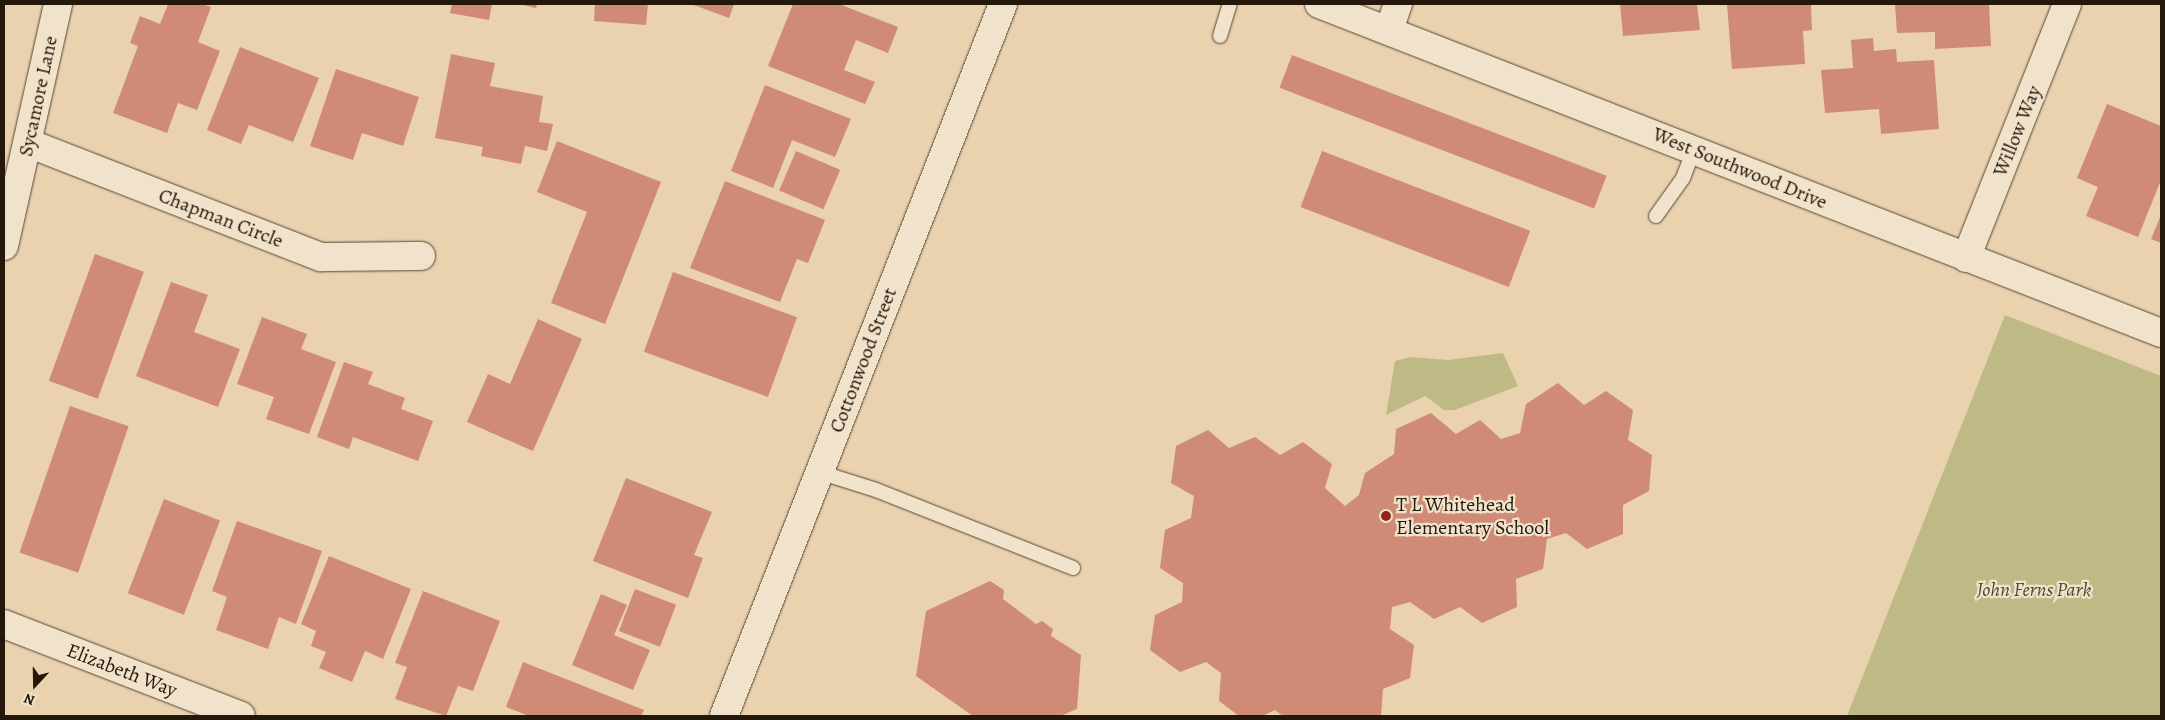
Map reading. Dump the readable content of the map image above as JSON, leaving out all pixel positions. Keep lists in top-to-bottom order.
{
  "streets": {
    "street": [
      "Sycamore Lane",
      "Willow Way",
      "West Southwood Drive",
      "Chapman Circle",
      "Cottonwood Street",
      "Elizabeth Way"
    ]
  },
  "crossings": [
    ["Sycamore Lane", "Chapman Circle"],
    ["Willow Way", "West Southwood Drive"]
  ],
  "parks": ["John Ferns Park"],
  "places": ["T L Whitehead Elementary School"],
  "north": "bottom"
}
